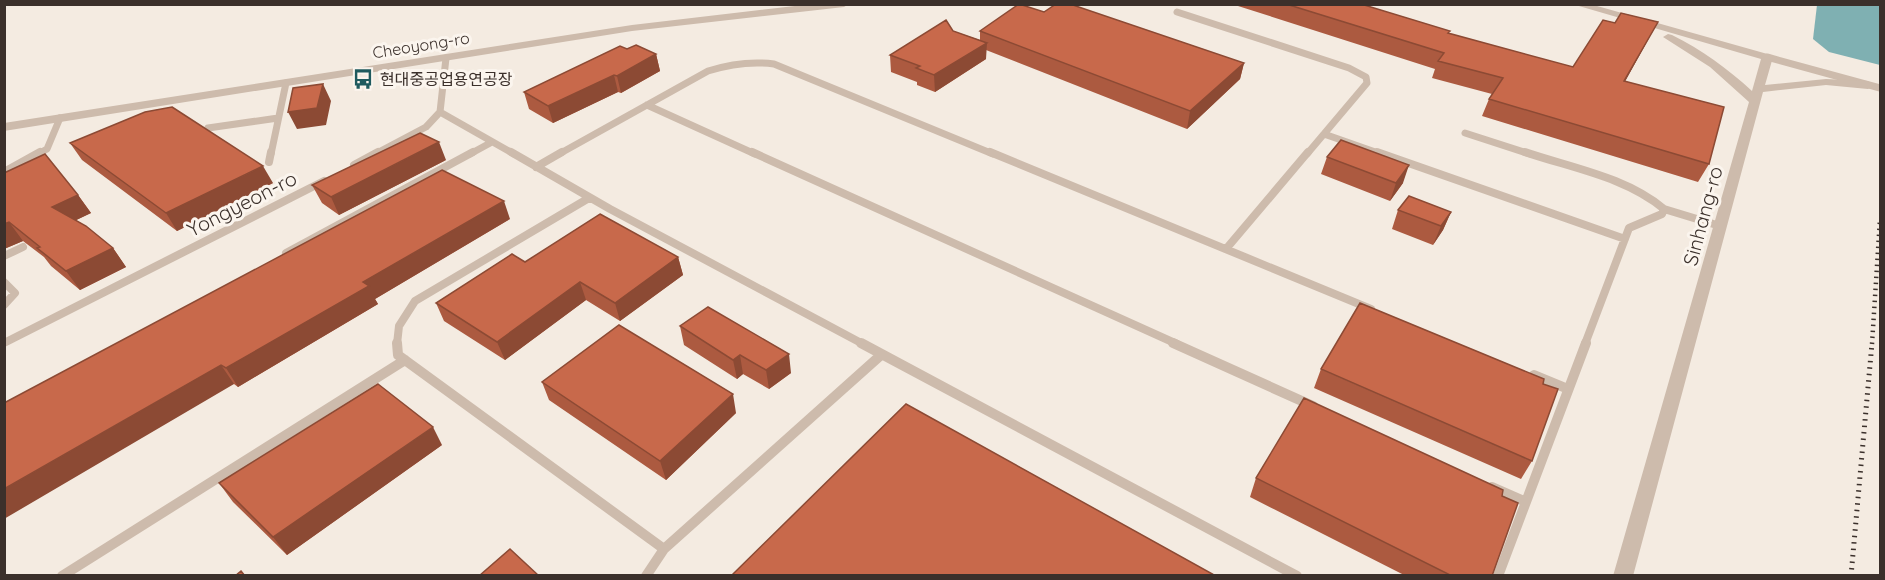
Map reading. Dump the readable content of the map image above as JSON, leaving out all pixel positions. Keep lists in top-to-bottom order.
{
  "streets": {
    "street": ["Cheoyong-ro", "Sinhang-ro"],
    "lane": ["Yongyeon-ro"]
  },
  "places": {
    "bus stop": ["현대중공업용연공장"]
  }
}
